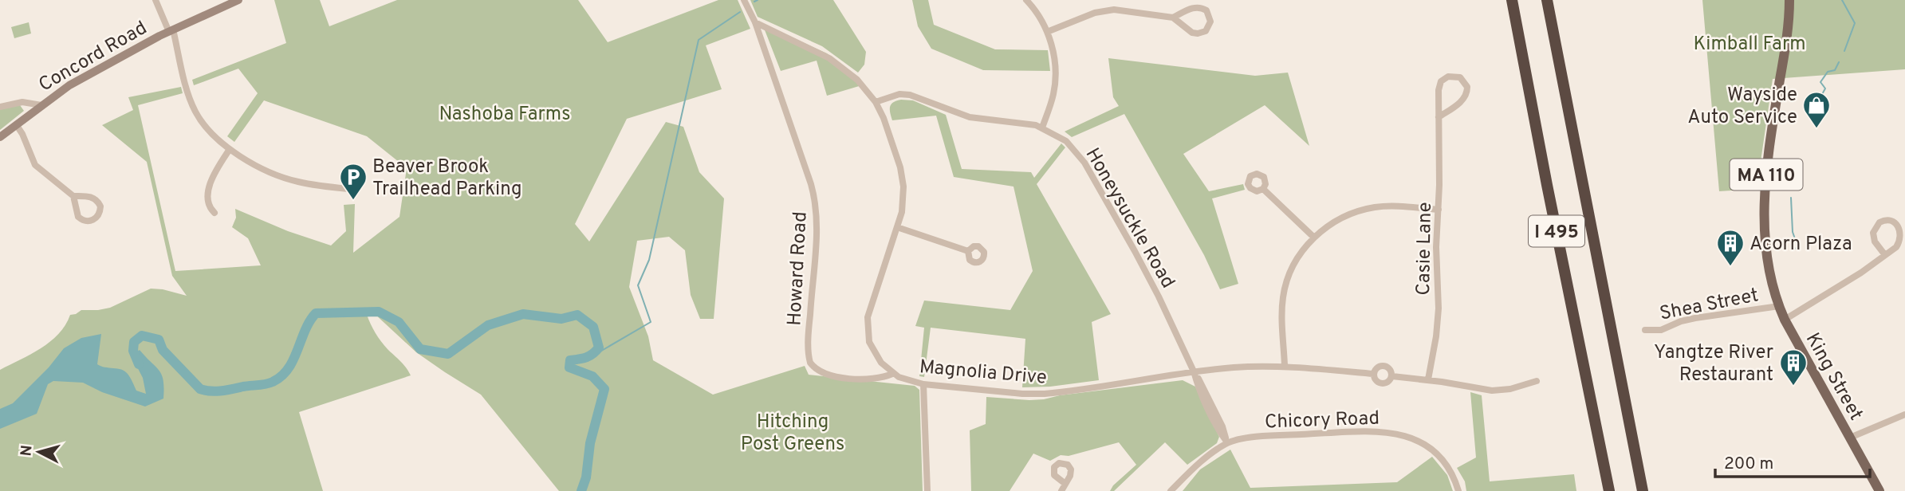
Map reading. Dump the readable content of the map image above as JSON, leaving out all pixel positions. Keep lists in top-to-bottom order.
{
  "streets": {
    "highway": ["I 495"],
    "main road": ["Concord Road", "MA 110", "King Street"],
    "street": [
      "Honeysuckle Road",
      "Casie Lane",
      "Howard Road",
      "Shea Street",
      "Magnolia Drive",
      "Chicory Road"
    ]
  },
  "crossings": [
    ["MA 110", "Shea Street"],
    ["MA 110", "King Street"],
    ["Honeysuckle Road", "Magnolia Drive"],
    ["Casie Lane", "Magnolia Drive"],
    ["Howard Road", "Magnolia Drive"],
    ["Shea Street", "King Street"]
  ],
  "parks": ["Kimball Farm", "Nashoba Farms", "Hitching Post Greens"],
  "places": {
    "shop": ["Wayside Auto Service"],
    "parking": ["Beaver Brook Trailhead Parking"],
    "building": ["Acorn Plaza", "Yangtze River Restaurant"]
  },
  "scale_bar": "200 m",
  "north": "left"
}
